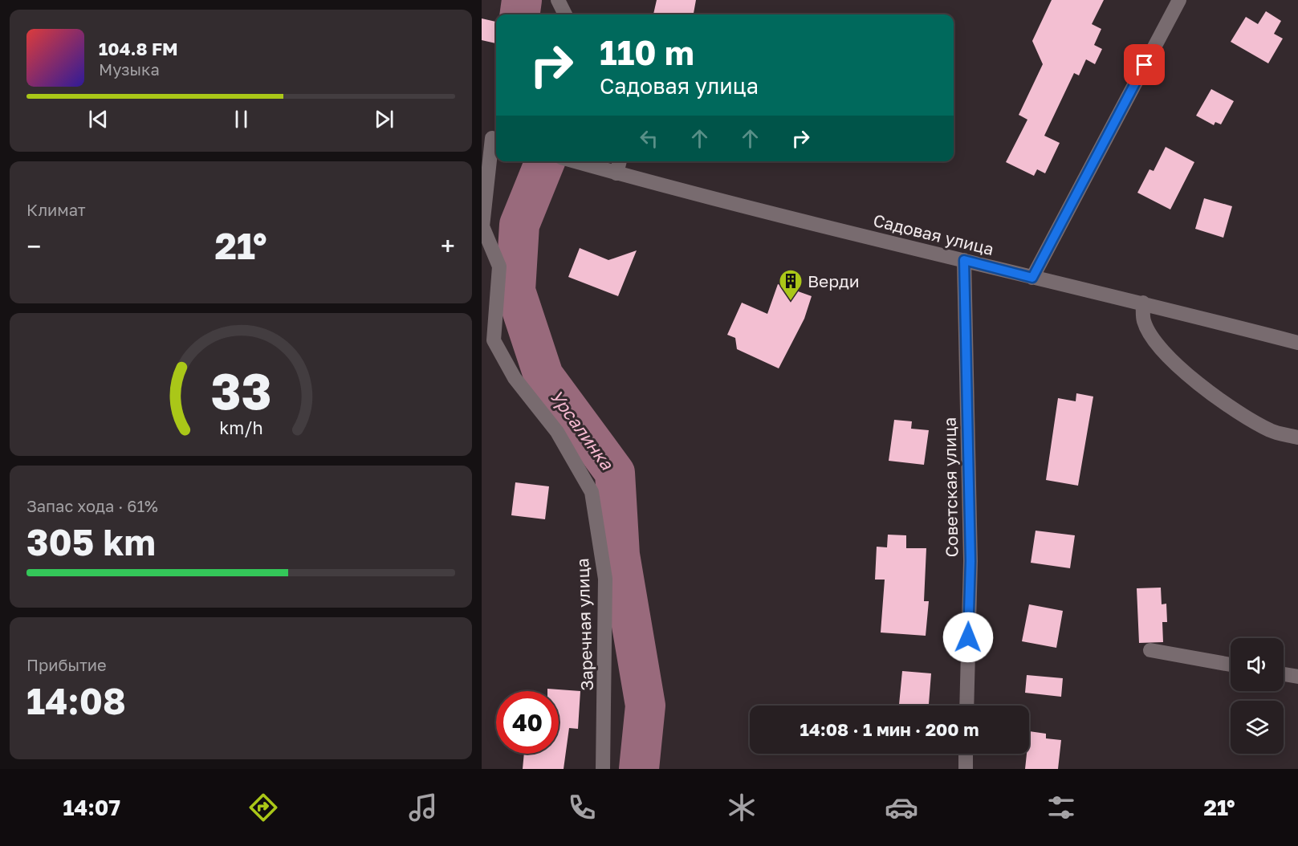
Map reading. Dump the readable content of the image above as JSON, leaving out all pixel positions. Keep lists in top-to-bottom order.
{
  "streets": {
    "street": ["Садовая улица", "Советская улица", "Заречная улица"]
  },
  "crossings": [
    ["Садовая улица", "Советская улица"]
  ],
  "water": ["Урсалинка"],
  "places": {
    "building": ["Верди"]
  },
  "page": {
    "turn": ["110 m", "Садовая улица"],
    "song": ["104.8 FM", "Музыка"],
    "tile": [
      "Климат",
      ["Запас хода · 61%", "305 km"],
      ["Прибытие", "14:08"]
    ],
    "heat": ["−", "21°", "+"],
    "limit": "40",
    "trip": "14:08 · 1 мин · 200 m",
    "tabs": ["14:07", "21°"],
    "gauge": ["33", "km/h"]
  }
}
